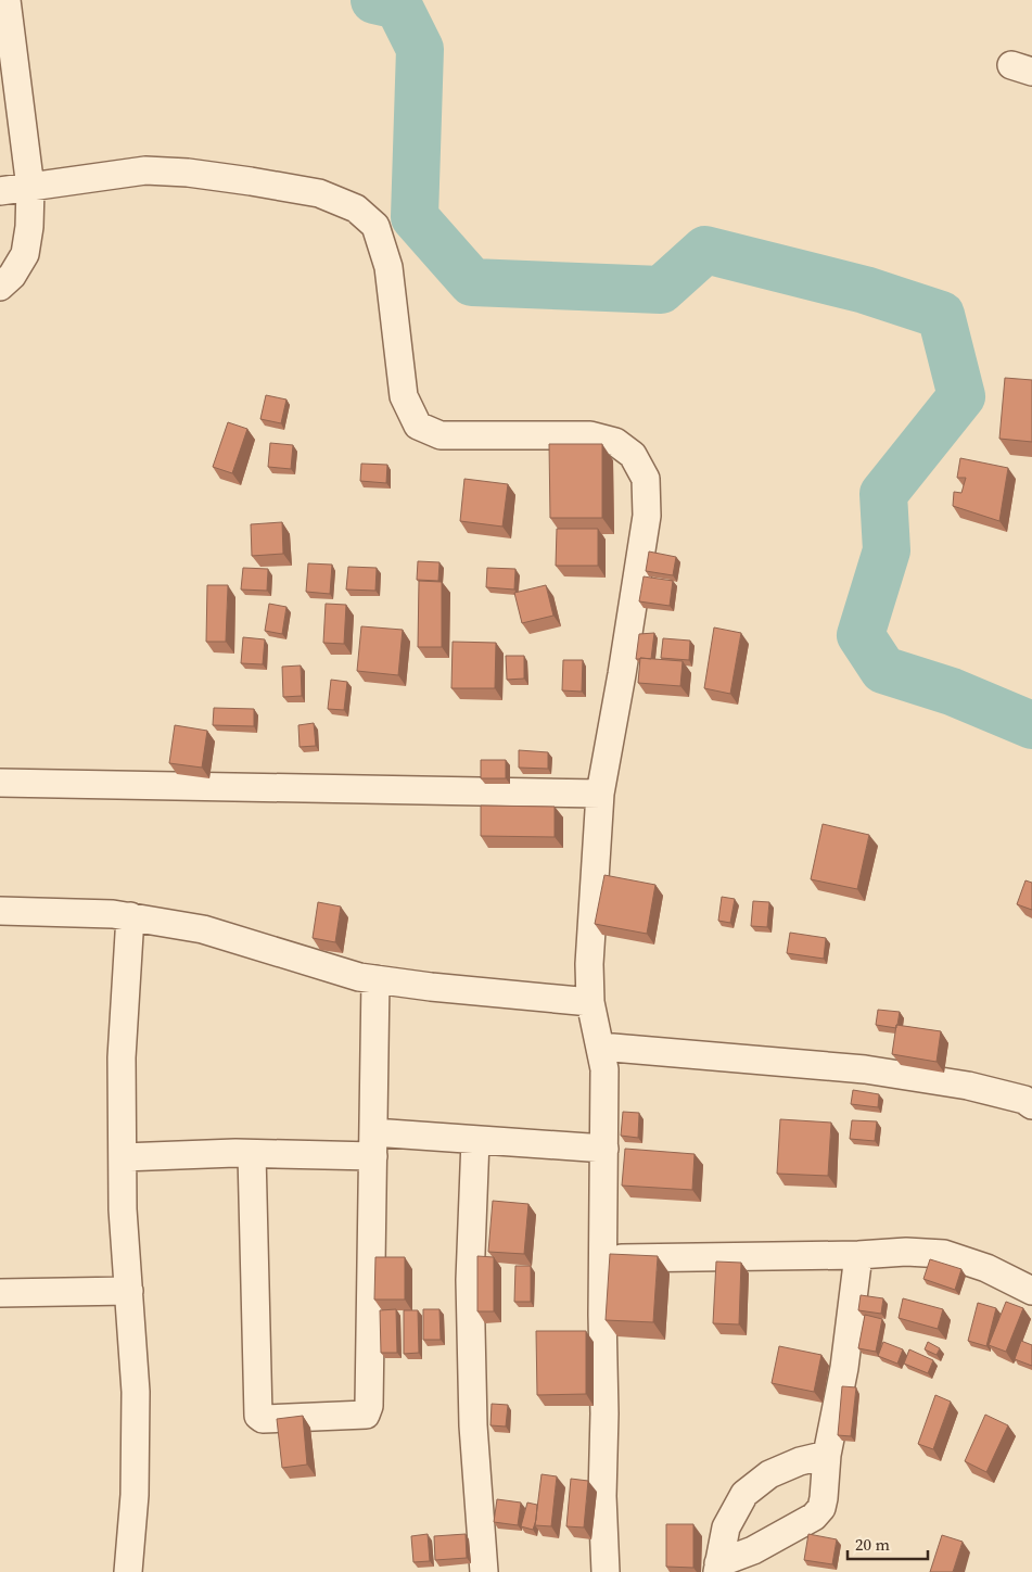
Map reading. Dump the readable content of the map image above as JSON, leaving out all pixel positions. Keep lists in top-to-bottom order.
{
  "scale_bar": "20 m"
}
